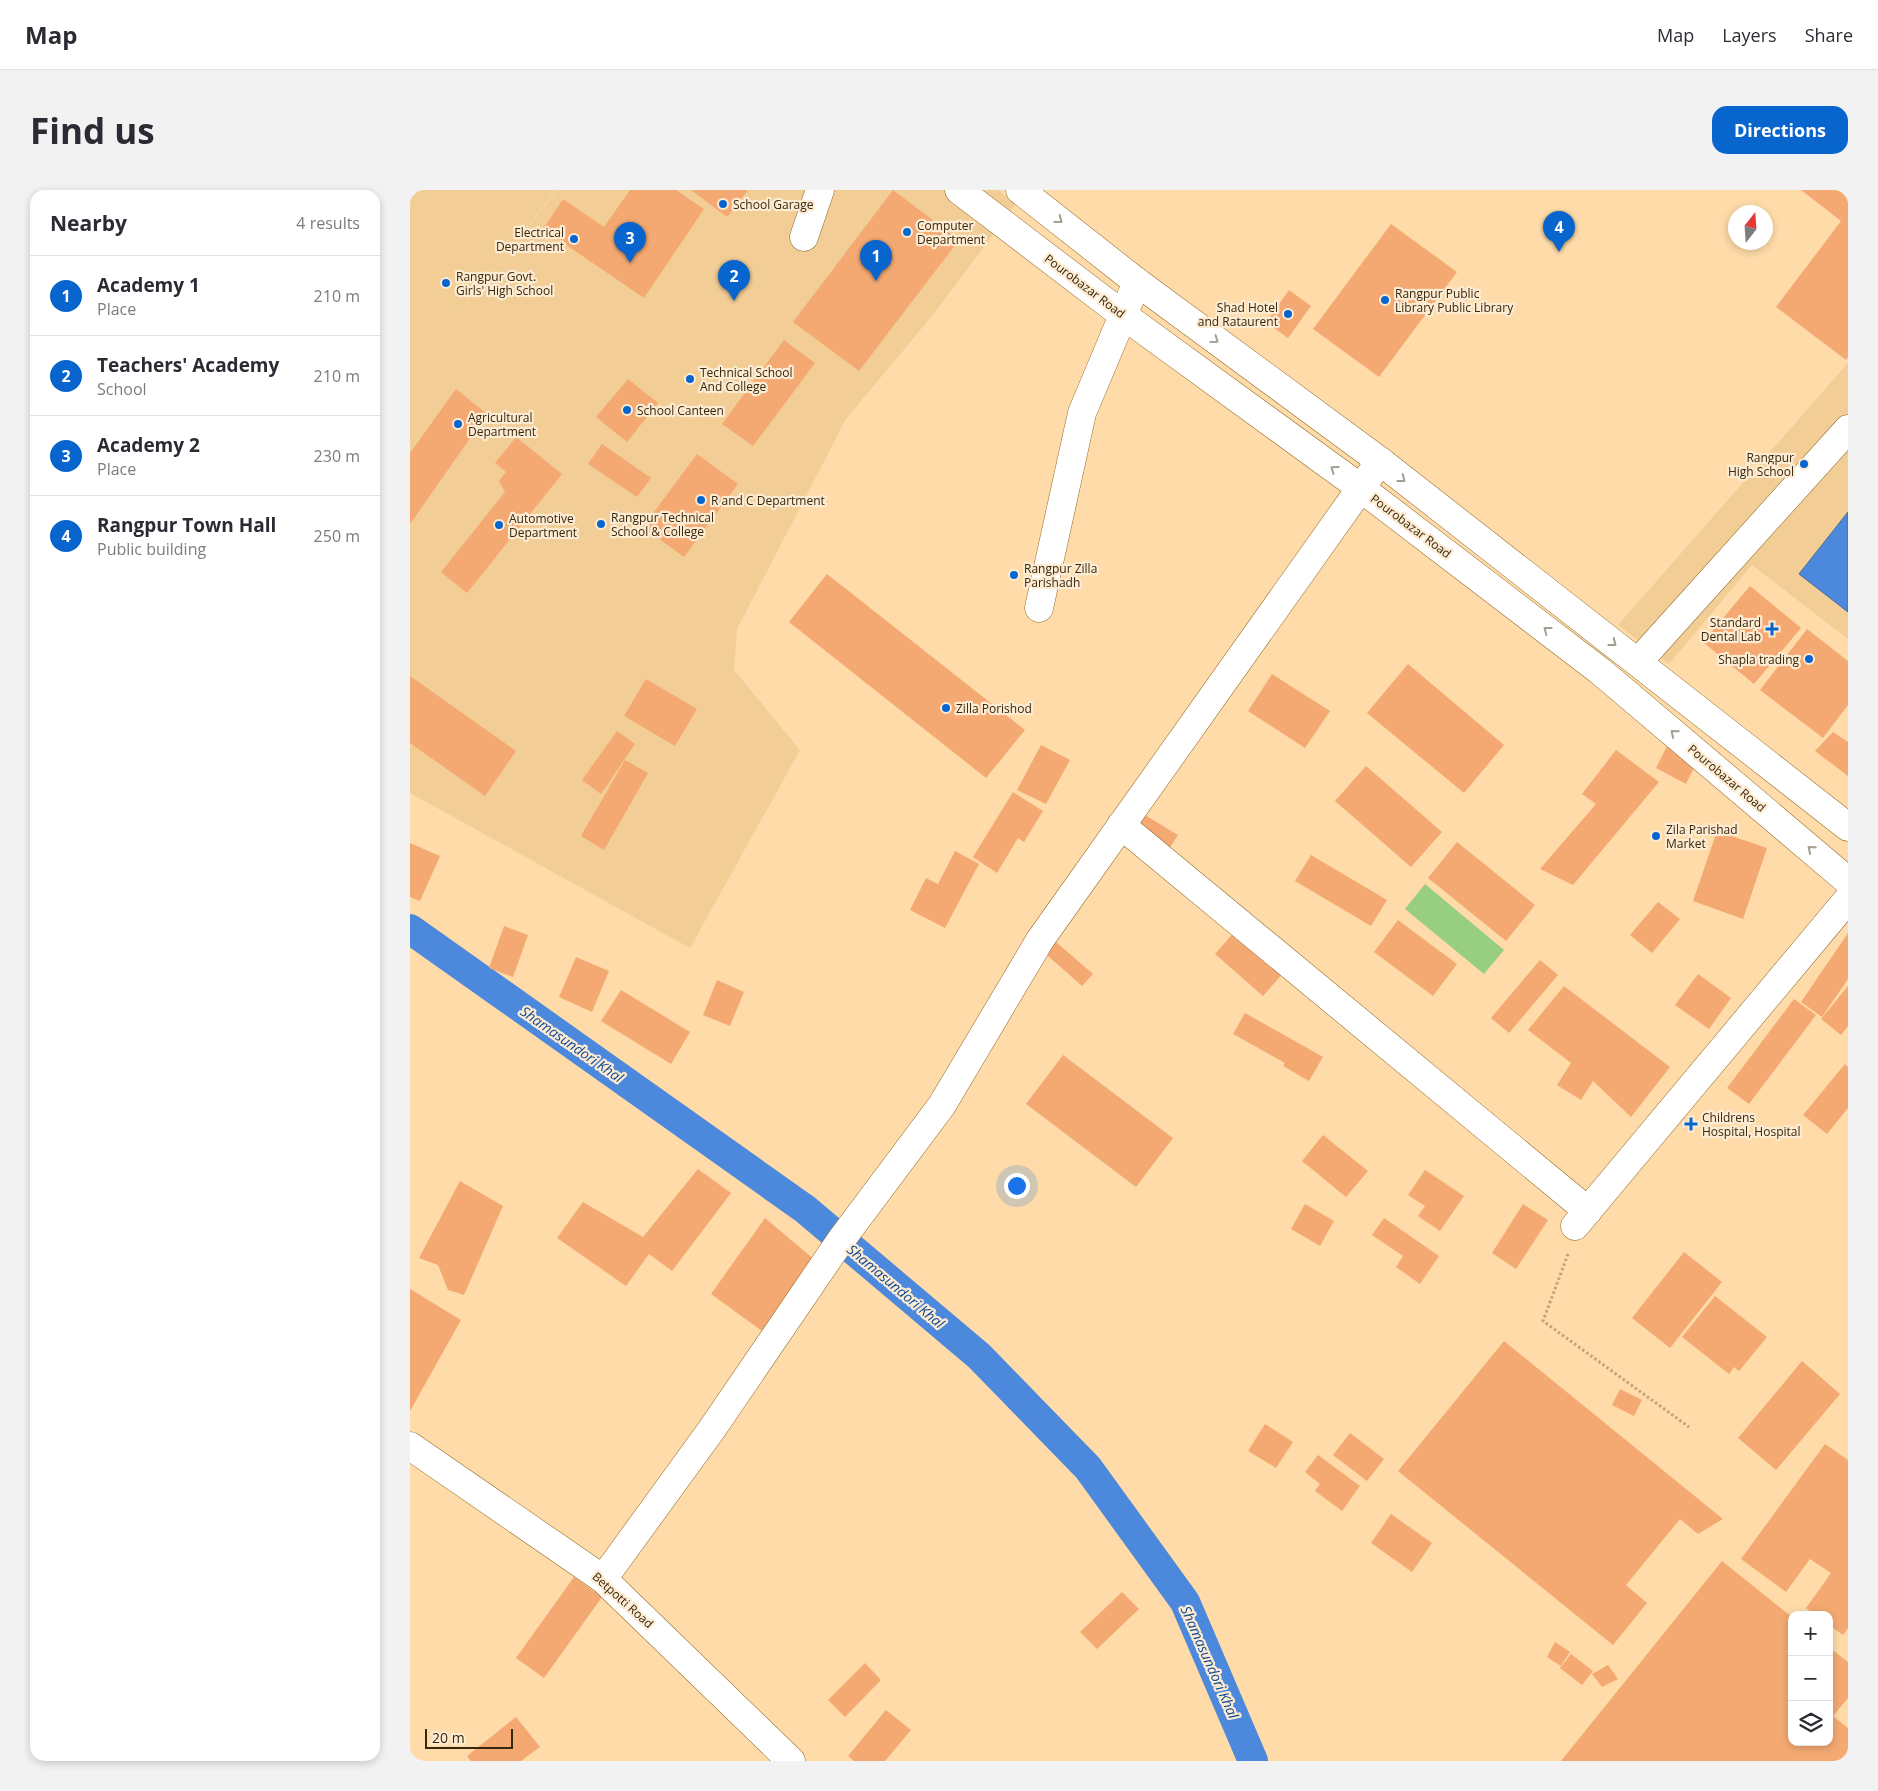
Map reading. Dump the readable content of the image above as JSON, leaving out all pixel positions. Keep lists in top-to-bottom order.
{
  "streets": {
    "main road": ["Pourobazar Road", "Betpotti Road"]
  },
  "water": ["Shamasundori Khal"],
  "places": {
    "other": [
      "School Garage",
      "Computer Department",
      "Electrical Department",
      "Rangpur Govt. Girls' High School",
      "Rangpur Public Library Public Library",
      "Shad Hotel and Rataurent",
      "Technical School And College",
      "School Canteen",
      "Agricultural Department",
      "Rangpur High School",
      "R and C Department",
      "Rangpur Technical School & College",
      "Automotive Department",
      "Rangpur Zilla Parishadh",
      "Shapla trading",
      "Zilla Porishod",
      "Zila Parishad Market"
    ],
    "health": ["Standard Dental Lab", "Childrens Hospital, Hospital"]
  },
  "scale_bar": "20 m",
  "north": "top",
  "page": {
    "header": "Map",
    "nav": ["Map", "Layers", "Share"],
    "buttons": "Directions",
    "title": "Find us",
    "heading": ["Nearby", "4 results"],
    "pins": [
      "4",
      "3",
      "1",
      "2"
    ],
    "list": [
      {
        "mark": "1",
        "name": "Academy 1",
        "note": "Place",
        "value": "210 m"
      },
      {
        "mark": "2",
        "name": "Teachers' Academy",
        "note": "School",
        "value": "210 m"
      },
      {
        "mark": "3",
        "name": "Academy 2",
        "note": "Place",
        "value": "230 m"
      },
      {
        "mark": "4",
        "name": "Rangpur Town Hall",
        "note": "Public building",
        "value": "250 m"
      }
    ],
    "map_buttons": ["+", "−"],
    "scale": "20 m"
  }
}
